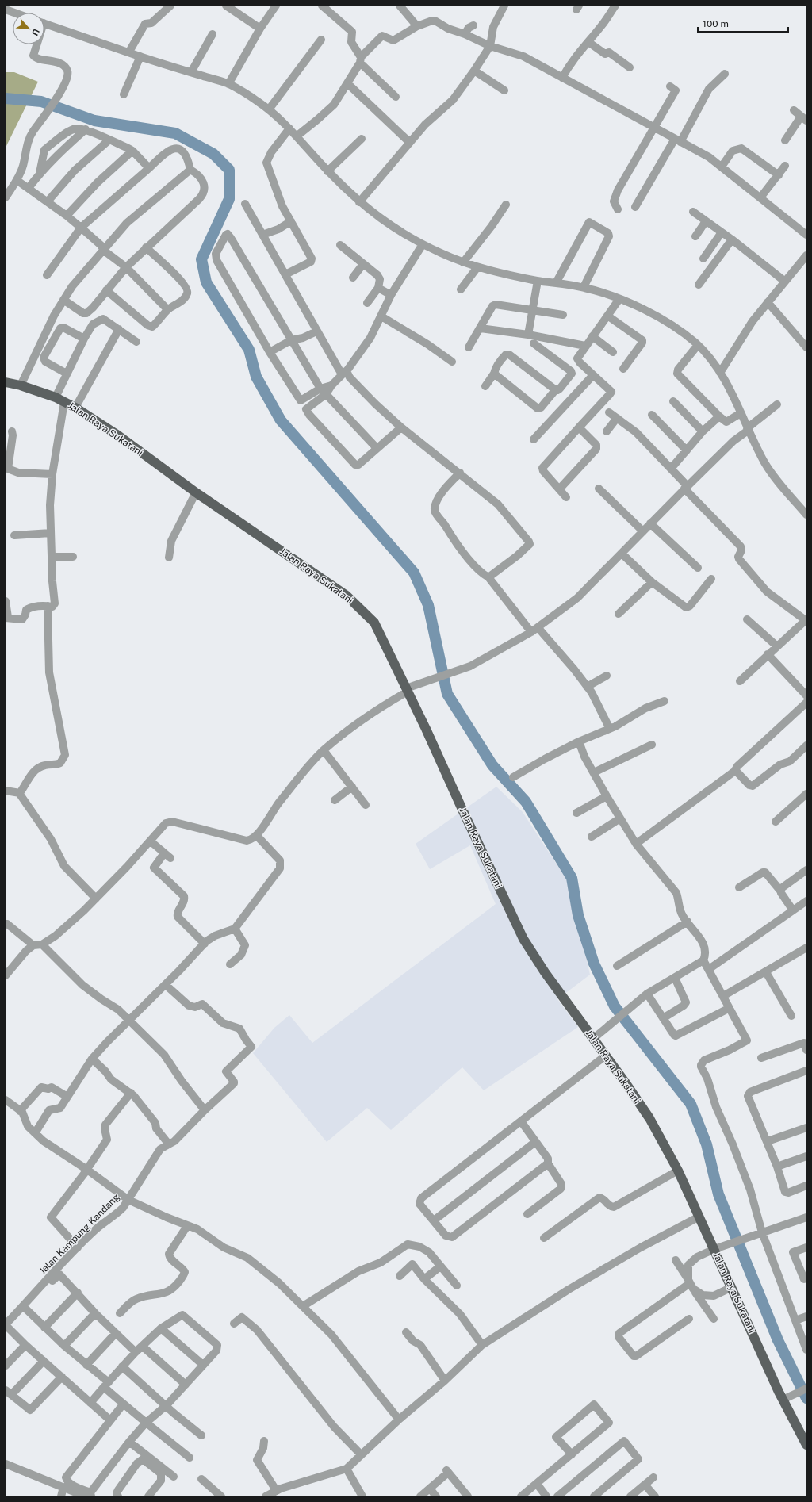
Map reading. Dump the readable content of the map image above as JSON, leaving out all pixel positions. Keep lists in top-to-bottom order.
{
  "streets": {
    "main road": ["Jalan Raya Sukatani"],
    "street": ["Jalan Kampung Kandang"]
  },
  "scale_bar": "100 m",
  "north": "bottom right"
}
